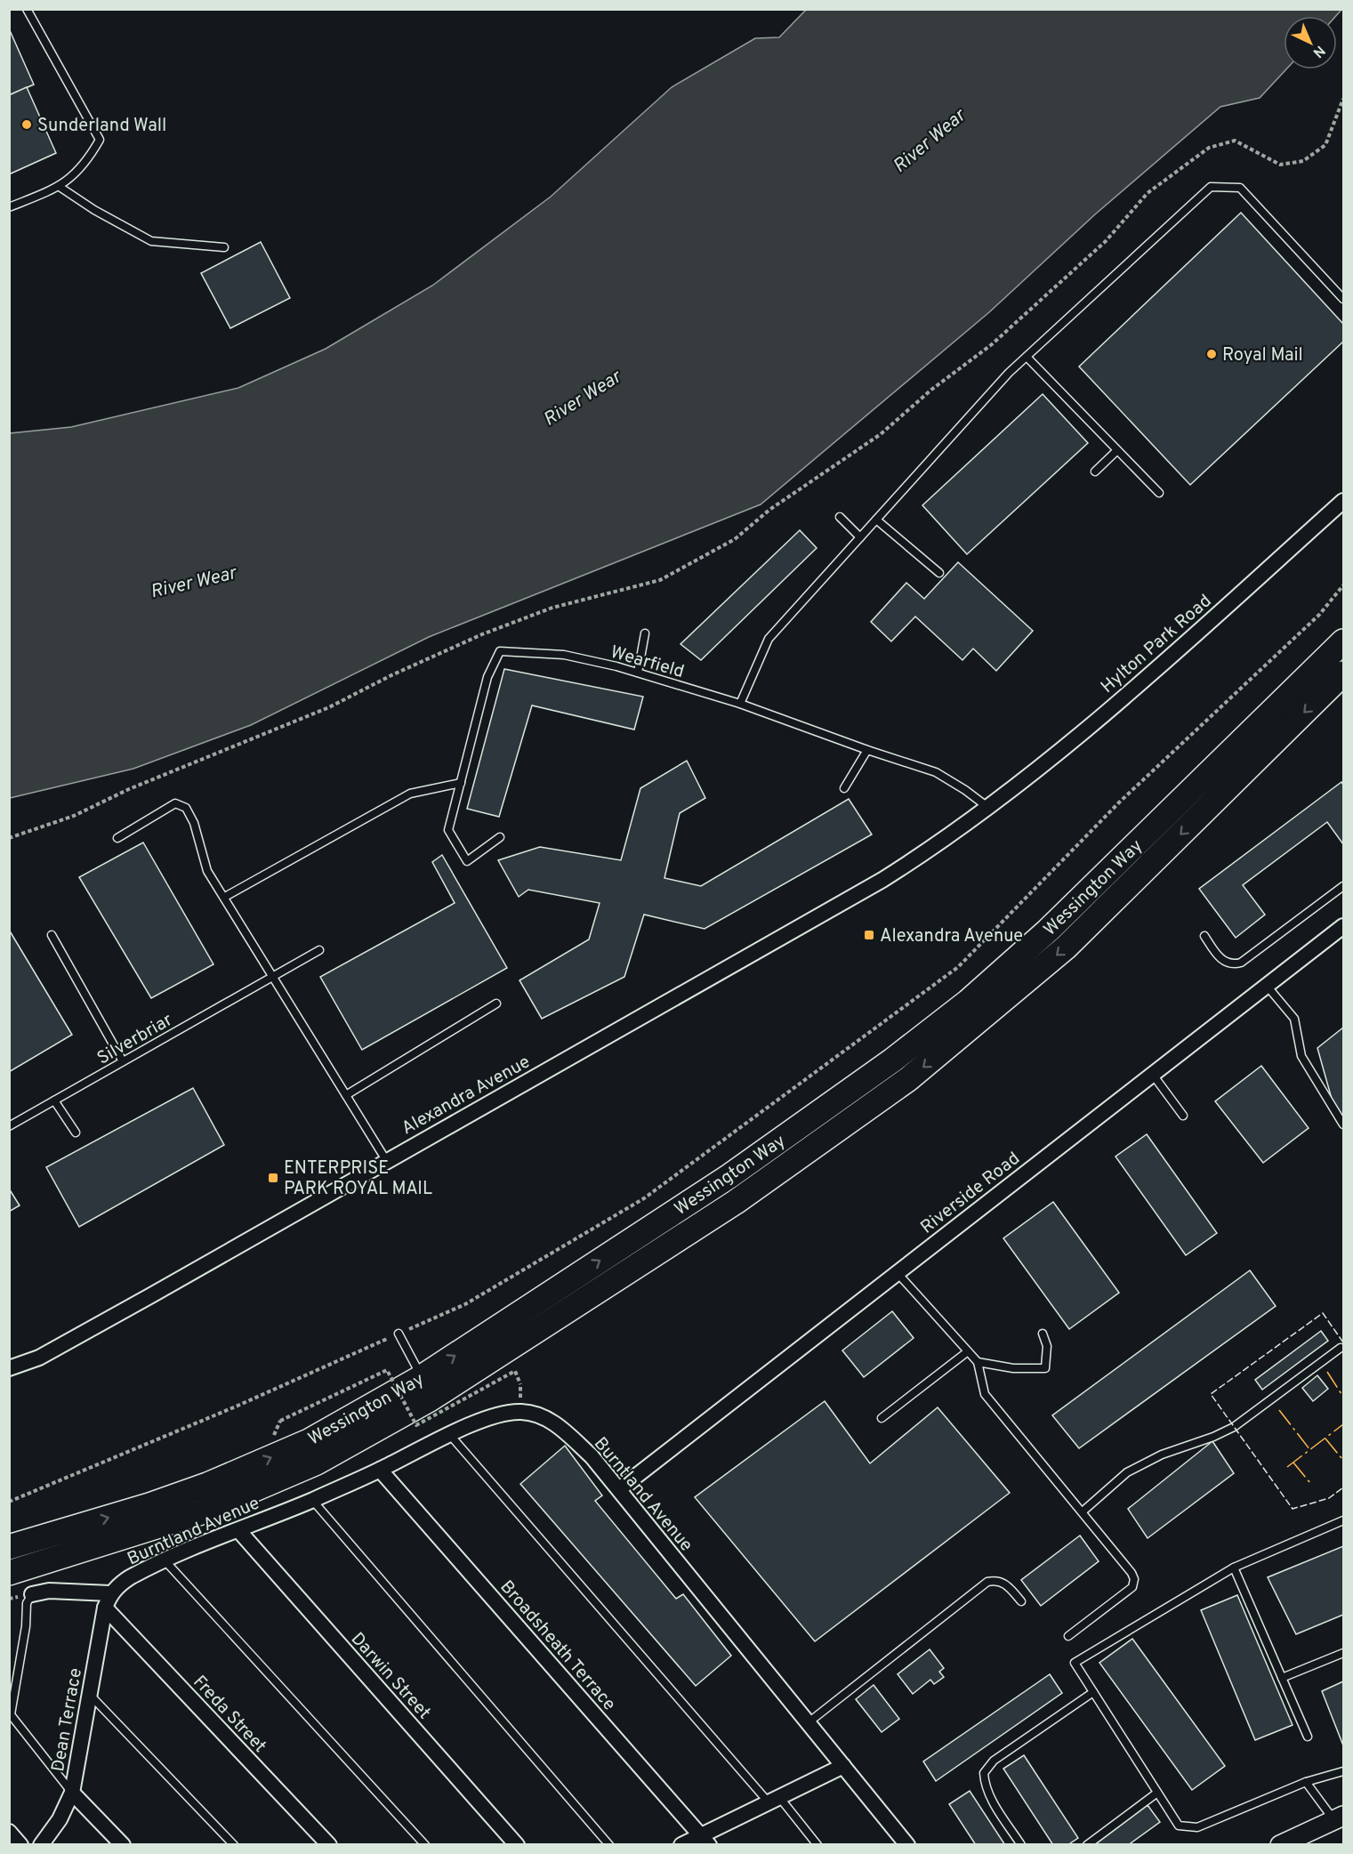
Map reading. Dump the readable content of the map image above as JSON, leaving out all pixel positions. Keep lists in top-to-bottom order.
{
  "streets": {
    "main road": ["Wessington Way"],
    "street": [
      "Hylton Park Road",
      "Alexandra Avenue",
      "Riverside Road",
      "Burntland Avenue",
      "Broadsheath Terrace",
      "Darwin Street",
      "Freda Street",
      "Dean Terrace"
    ],
    "lane": ["Wearfield", "Silverbriar"]
  },
  "crossings": [
    ["Hylton Park Road", "Wearfield"],
    ["Hylton Park Road", "Alexandra Avenue"],
    ["Wearfield", "Alexandra Avenue"],
    ["Riverside Road", "Burntland Avenue"],
    ["Burntland Avenue", "Broadsheath Terrace"],
    ["Burntland Avenue", "Darwin Street"],
    ["Burntland Avenue", "Freda Street"],
    ["Burntland Avenue", "Dean Terrace"],
    ["Freda Street", "Dean Terrace"]
  ],
  "water": ["River Wear"],
  "places": {
    "other": ["Sunderland Wall", "Royal Mail"],
    "transit": ["Alexandra Avenue", "ENTERPRISE PARK ROYAL MAIL"]
  },
  "north": "bottom right"
}
